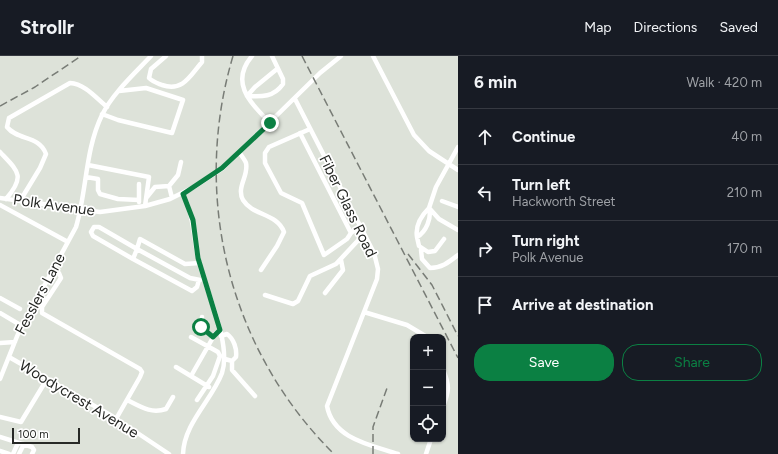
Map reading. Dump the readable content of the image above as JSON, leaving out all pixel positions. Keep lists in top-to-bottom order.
{
  "streets": {
    "street": [
      "Polk Avenue",
      "Fiber Glass Road",
      "Fesslers Lane",
      "Woodycrest Avenue"
    ]
  },
  "crossings": [
    ["Polk Avenue", "Fiber Glass Road"],
    ["Polk Avenue", "Fesslers Lane"],
    ["Fesslers Lane", "Woodycrest Avenue"]
  ],
  "scale_bar": "100 m",
  "page": {
    "header": "Strollr",
    "nav": ["Map", "Directions", "Saved"],
    "heading": ["6 min", "Walk · 420 m"],
    "list": [
      ["Continue", "40 m"],
      ["Turn left", "Hackworth Street", "210 m"],
      ["Turn right", "Polk Avenue", "170 m"],
      "Arrive at destination"
    ],
    "buttons": ["Save", "Share"],
    "map_buttons": ["+", "−"],
    "scale": "100 m"
  }
}
